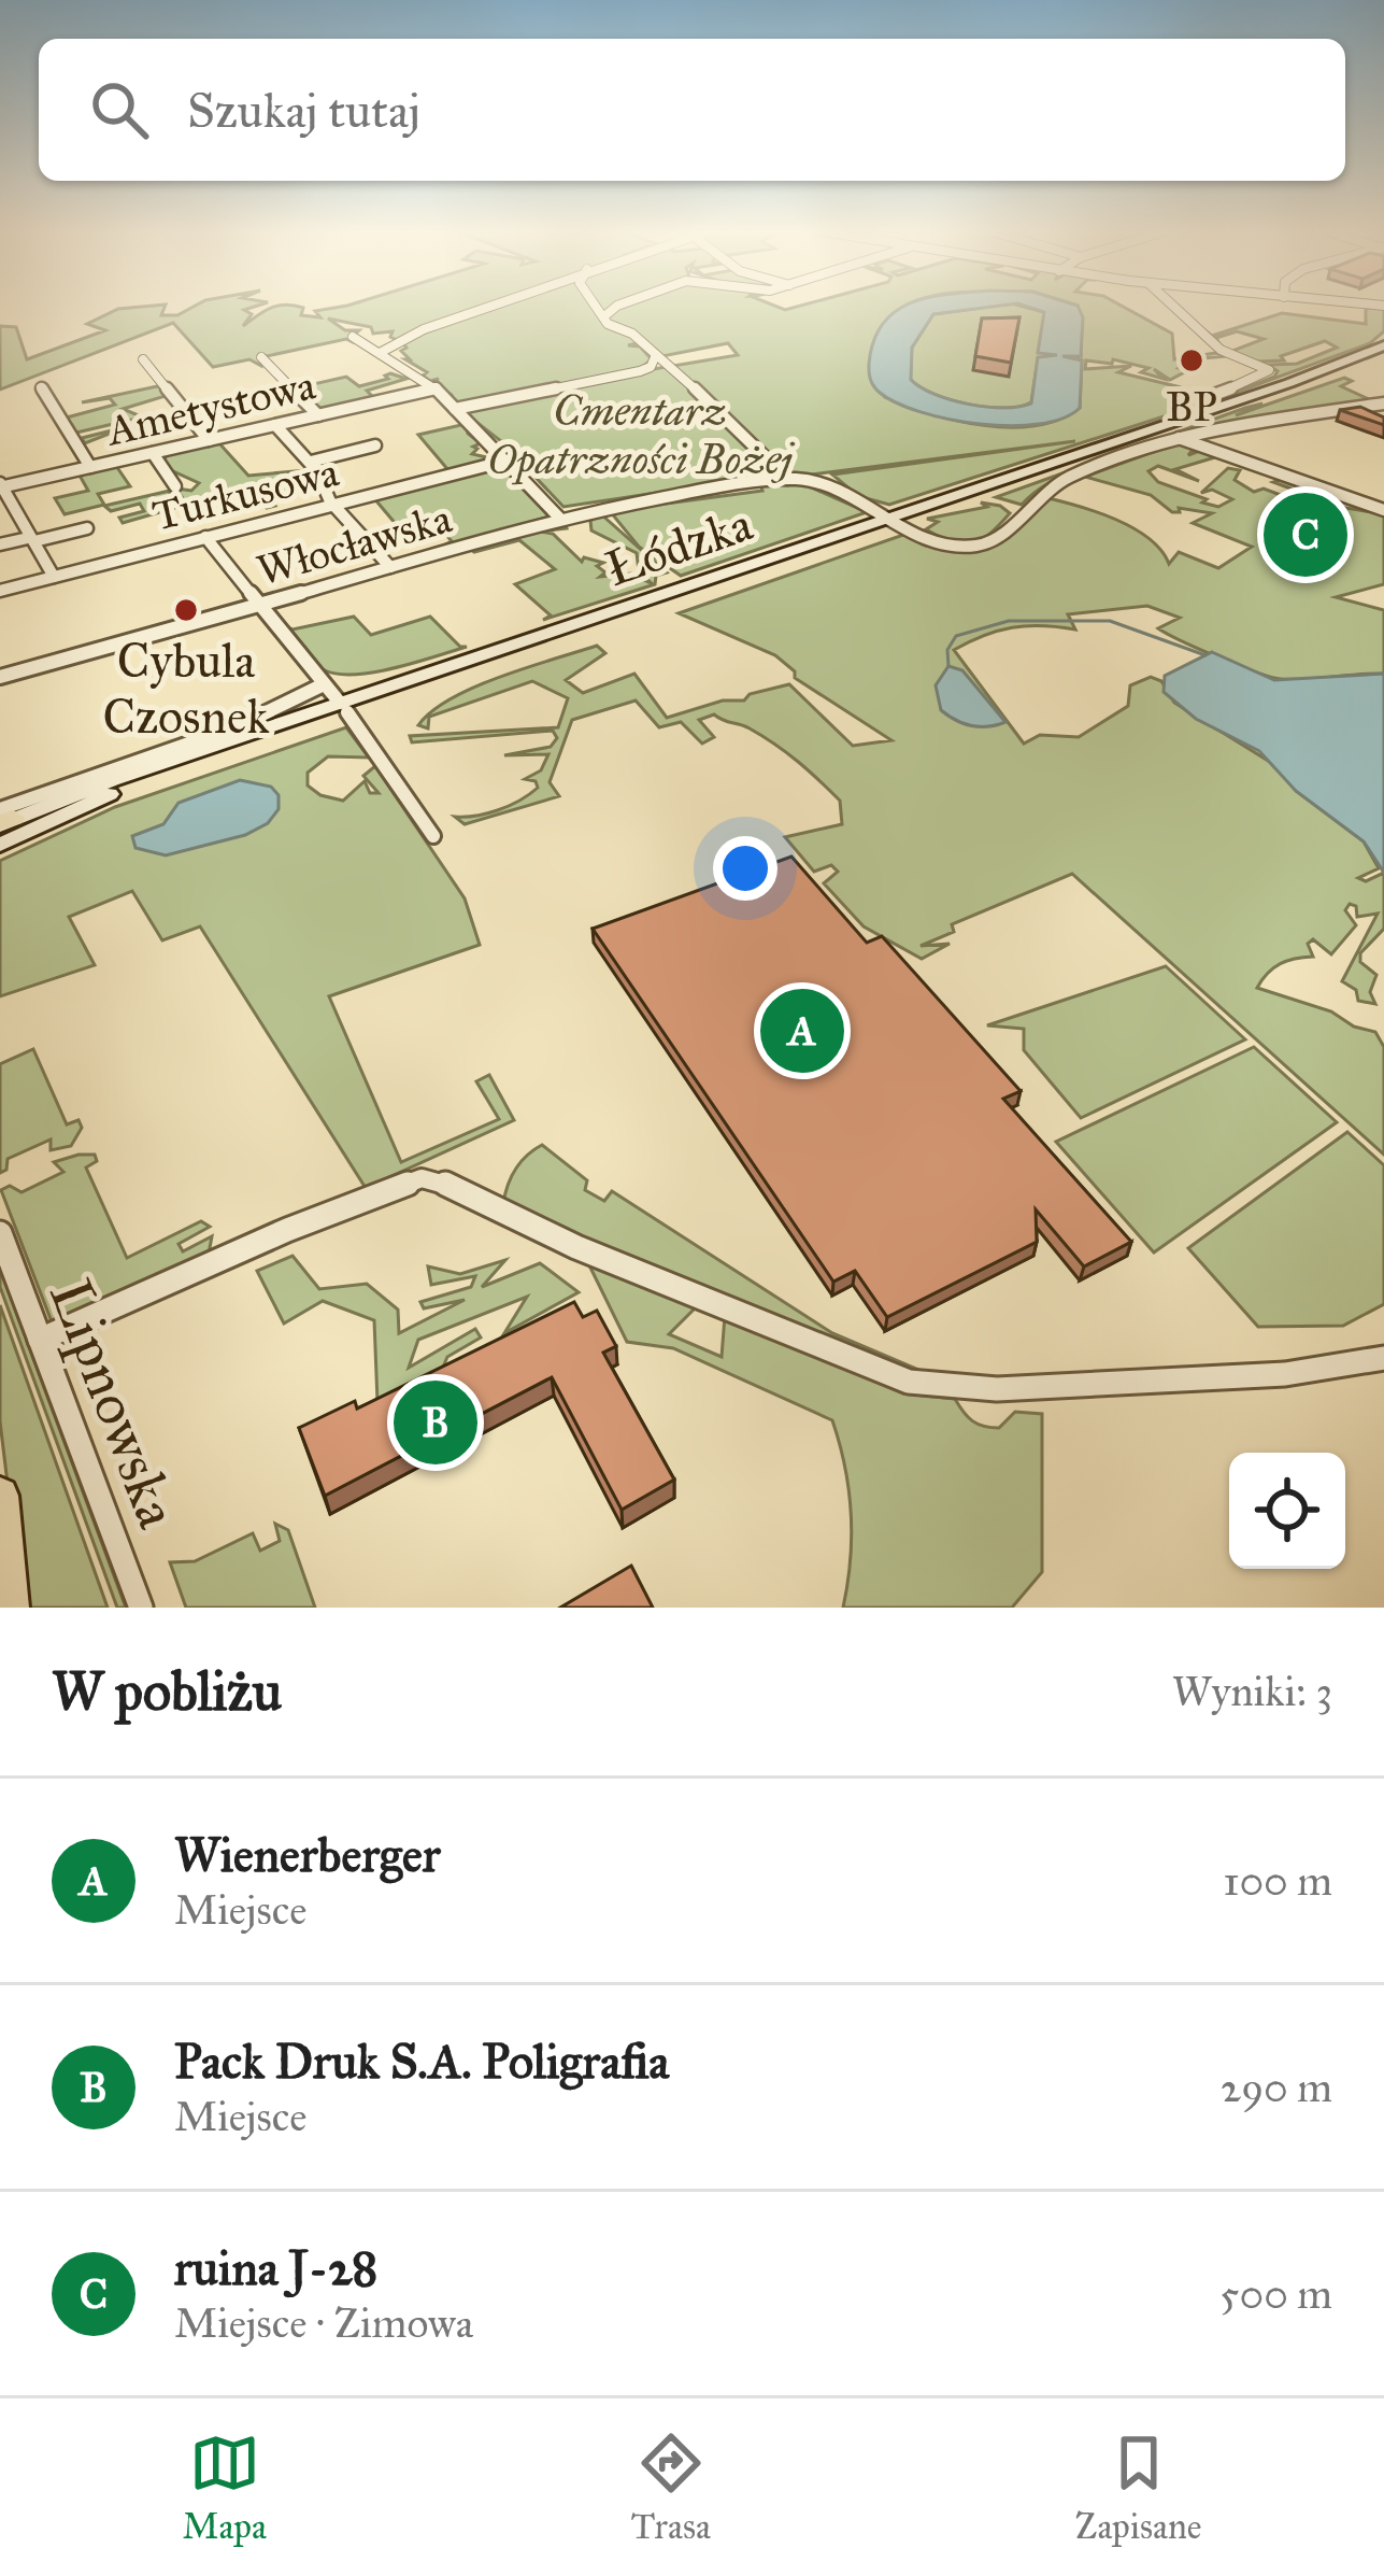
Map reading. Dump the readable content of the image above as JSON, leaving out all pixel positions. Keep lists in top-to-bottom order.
{
  "streets": {
    "main road": ["Łódzka"],
    "street": [
      "Ametystowa",
      "Turkusowa",
      "Włocławska",
      "Lipnowska"
    ]
  },
  "crossings": [
    ["Włocławska", "Łódzka"]
  ],
  "parks": ["Cmentarz Opatrzności Bożej"],
  "places": ["BP", "Cybula Czosnek"],
  "page": {
    "search": "Szukaj tutaj",
    "pins": ["C", "A", "B"],
    "heading": ["W pobliżu", "Wyniki: 3"],
    "list": [
      {
        "mark": "A",
        "name": "Wienerberger",
        "note": "Miejsce",
        "value": "100 m"
      },
      {
        "mark": "B",
        "name": "Pack Druk S.A. Poligrafia",
        "note": "Miejsce",
        "value": "290 m"
      },
      {
        "mark": "C",
        "name": "ruina J-28",
        "note": "Miejsce · Zimowa",
        "value": "500 m"
      }
    ],
    "nav": ["Mapa", "Trasa", "Zapisane"]
  }
}
